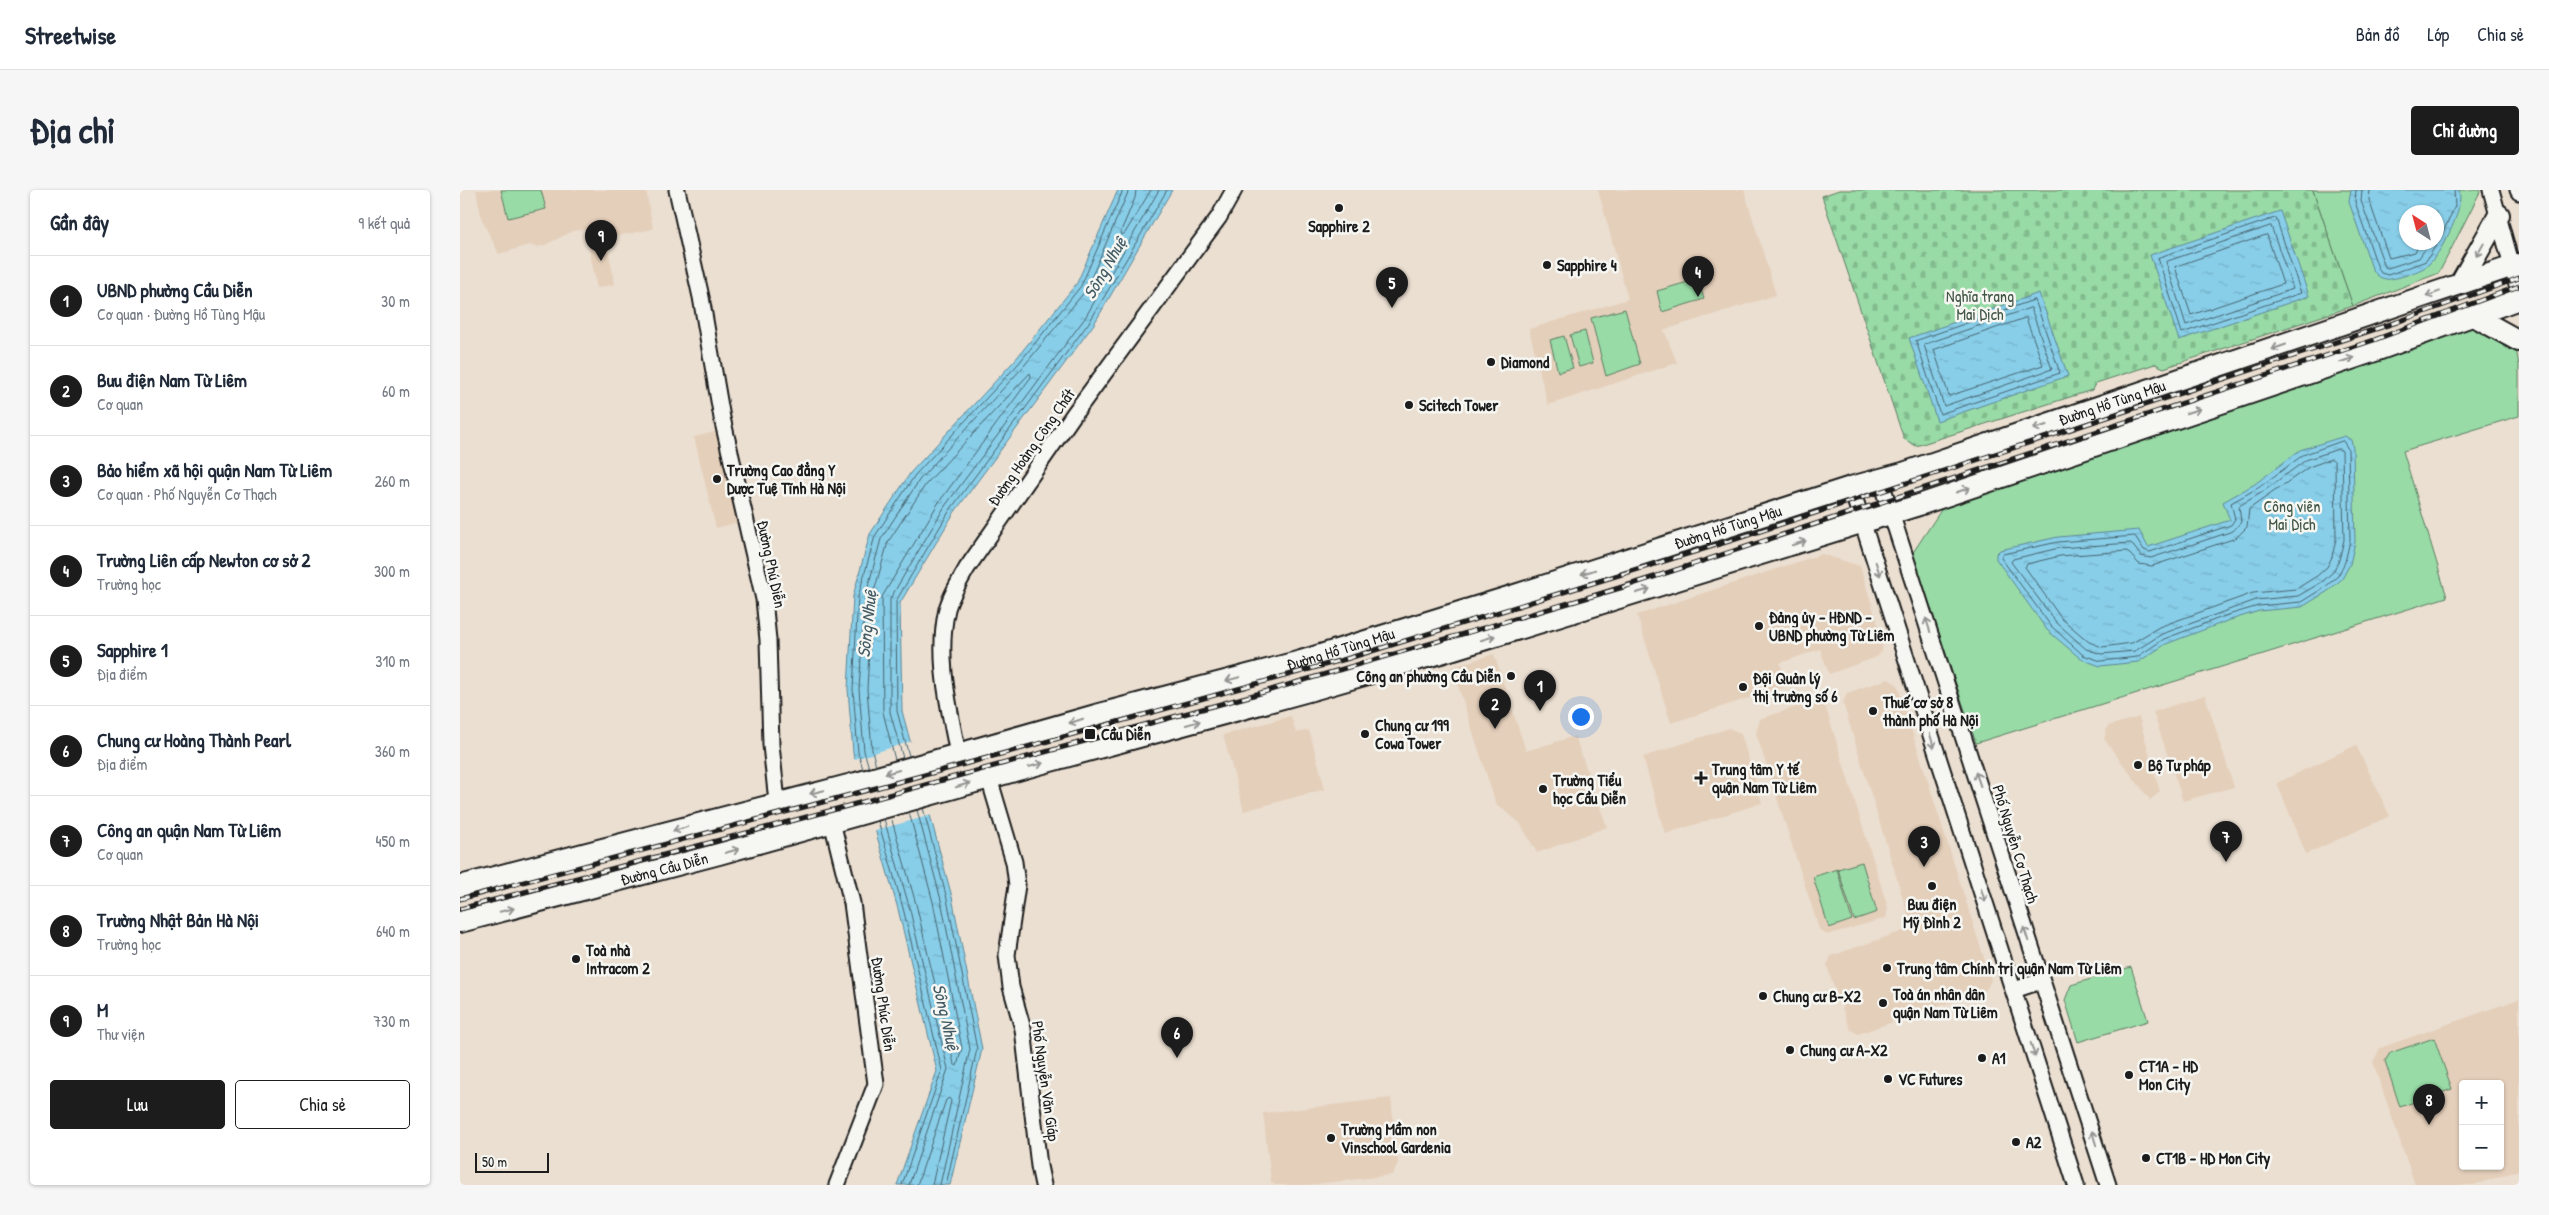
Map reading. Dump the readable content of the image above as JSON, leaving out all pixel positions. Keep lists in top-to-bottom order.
{
  "streets": {
    "highway": ["Đường Hồ Tùng Mậu", "Đường Cầu Diễn"],
    "street": [
      "Đường Hoàng Công Chất",
      "Đường Phú Diễn",
      "Phố Nguyễn Cơ Thạch",
      "Đường Phúc Diễn",
      "Phố Nguyễn Văn Giáp"
    ]
  },
  "crossings": [
    ["Đường Hồ Tùng Mậu", "Đường Hoàng Công Chất"],
    ["Đường Hồ Tùng Mậu", "Đường Phú Diễn"],
    ["Đường Hồ Tùng Mậu", "Phố Nguyễn Cơ Thạch"],
    ["Đường Hồ Tùng Mậu", "Đường Cầu Diễn"],
    ["Đường Hồ Tùng Mậu", "Phố Nguyễn Văn Giáp"],
    ["Đường Cầu Diễn", "Đường Phúc Diễn"]
  ],
  "water": ["Sông Nhuệ"],
  "parks": ["Nghĩa trang Mai Dịch", "Công viên Mai Dịch"],
  "places": {
    "other": [
      "Sapphire 2",
      "Sapphire 4",
      "Diamond",
      "Scitech Tower",
      "Trường Cao đẳng Y Dược Tuệ Tĩnh Hà Nội",
      "Đảng ủy - HĐND - UBND phường Từ Liêm",
      "Công an phường Cầu Diễn",
      "Đội Quản lý thị trường số 6",
      "Thuế cơ sở 8 thành phố Hà Nội",
      "Chung cư 199 Cowa Tower",
      "Bộ Tư pháp",
      "Trường Tiểu học Cầu Diễn",
      "Bưu điện Mỹ Đình 2",
      "Toà nhà Intracom 2",
      "Trung tâm Chính trị quận Nam Từ Liêm",
      "Chung cư B-X2",
      "Toà án nhân dân quận Nam Từ Liêm",
      "Chung cư A-X2",
      "A1",
      "CT1A - HD Mon City",
      "VC Futures",
      "Trường Mầm non Vinschool Gardenia",
      "A2",
      "CT1B - HD Mon City"
    ],
    "transit": ["Cầu Diễn"],
    "health": ["Trung tâm Y tế quận Nam Từ Liêm"]
  },
  "scale_bar": "50 m",
  "north": "top left",
  "page": {
    "header": "Streetwise",
    "nav": ["Bản đồ", "Lớp", "Chia sẻ"],
    "buttons": [
      "Chỉ đường",
      ["Lưu", "Chia sẻ"]
    ],
    "title": "Địa chỉ",
    "heading": ["Gần đây", "9 kết quả"],
    "pins": [
      "9",
      "4",
      "5",
      "1",
      "2",
      "7",
      "3",
      "6",
      "8"
    ],
    "list": [
      {
        "mark": "1",
        "name": "UBND phường Cầu Diễn",
        "note": "Cơ quan · Đường Hồ Tùng Mậu",
        "value": "30 m"
      },
      {
        "mark": "2",
        "name": "Bưu điện Nam Từ Liêm",
        "note": "Cơ quan",
        "value": "60 m"
      },
      {
        "mark": "3",
        "name": "Bảo hiểm xã hội quận Nam Từ Liêm",
        "note": "Cơ quan · Phố Nguyễn Cơ Thạch",
        "value": "260 m"
      },
      {
        "mark": "4",
        "name": "Trường Liên cấp Newton cơ sở 2",
        "note": "Trường học",
        "value": "300 m"
      },
      {
        "mark": "5",
        "name": "Sapphire 1",
        "note": "Địa điểm",
        "value": "310 m"
      },
      {
        "mark": "6",
        "name": "Chung cư Hoàng Thành Pearl",
        "note": "Địa điểm",
        "value": "360 m"
      },
      {
        "mark": "7",
        "name": "Công an quận Nam Từ Liêm",
        "note": "Cơ quan",
        "value": "450 m"
      },
      {
        "mark": "8",
        "name": "Trường Nhật Bản Hà Nội",
        "note": "Trường học",
        "value": "640 m"
      },
      {
        "mark": "9",
        "name": "M",
        "note": "Thư viện",
        "value": "730 m"
      }
    ],
    "map_buttons": ["+", "−"],
    "scale": "50 m"
  }
}
